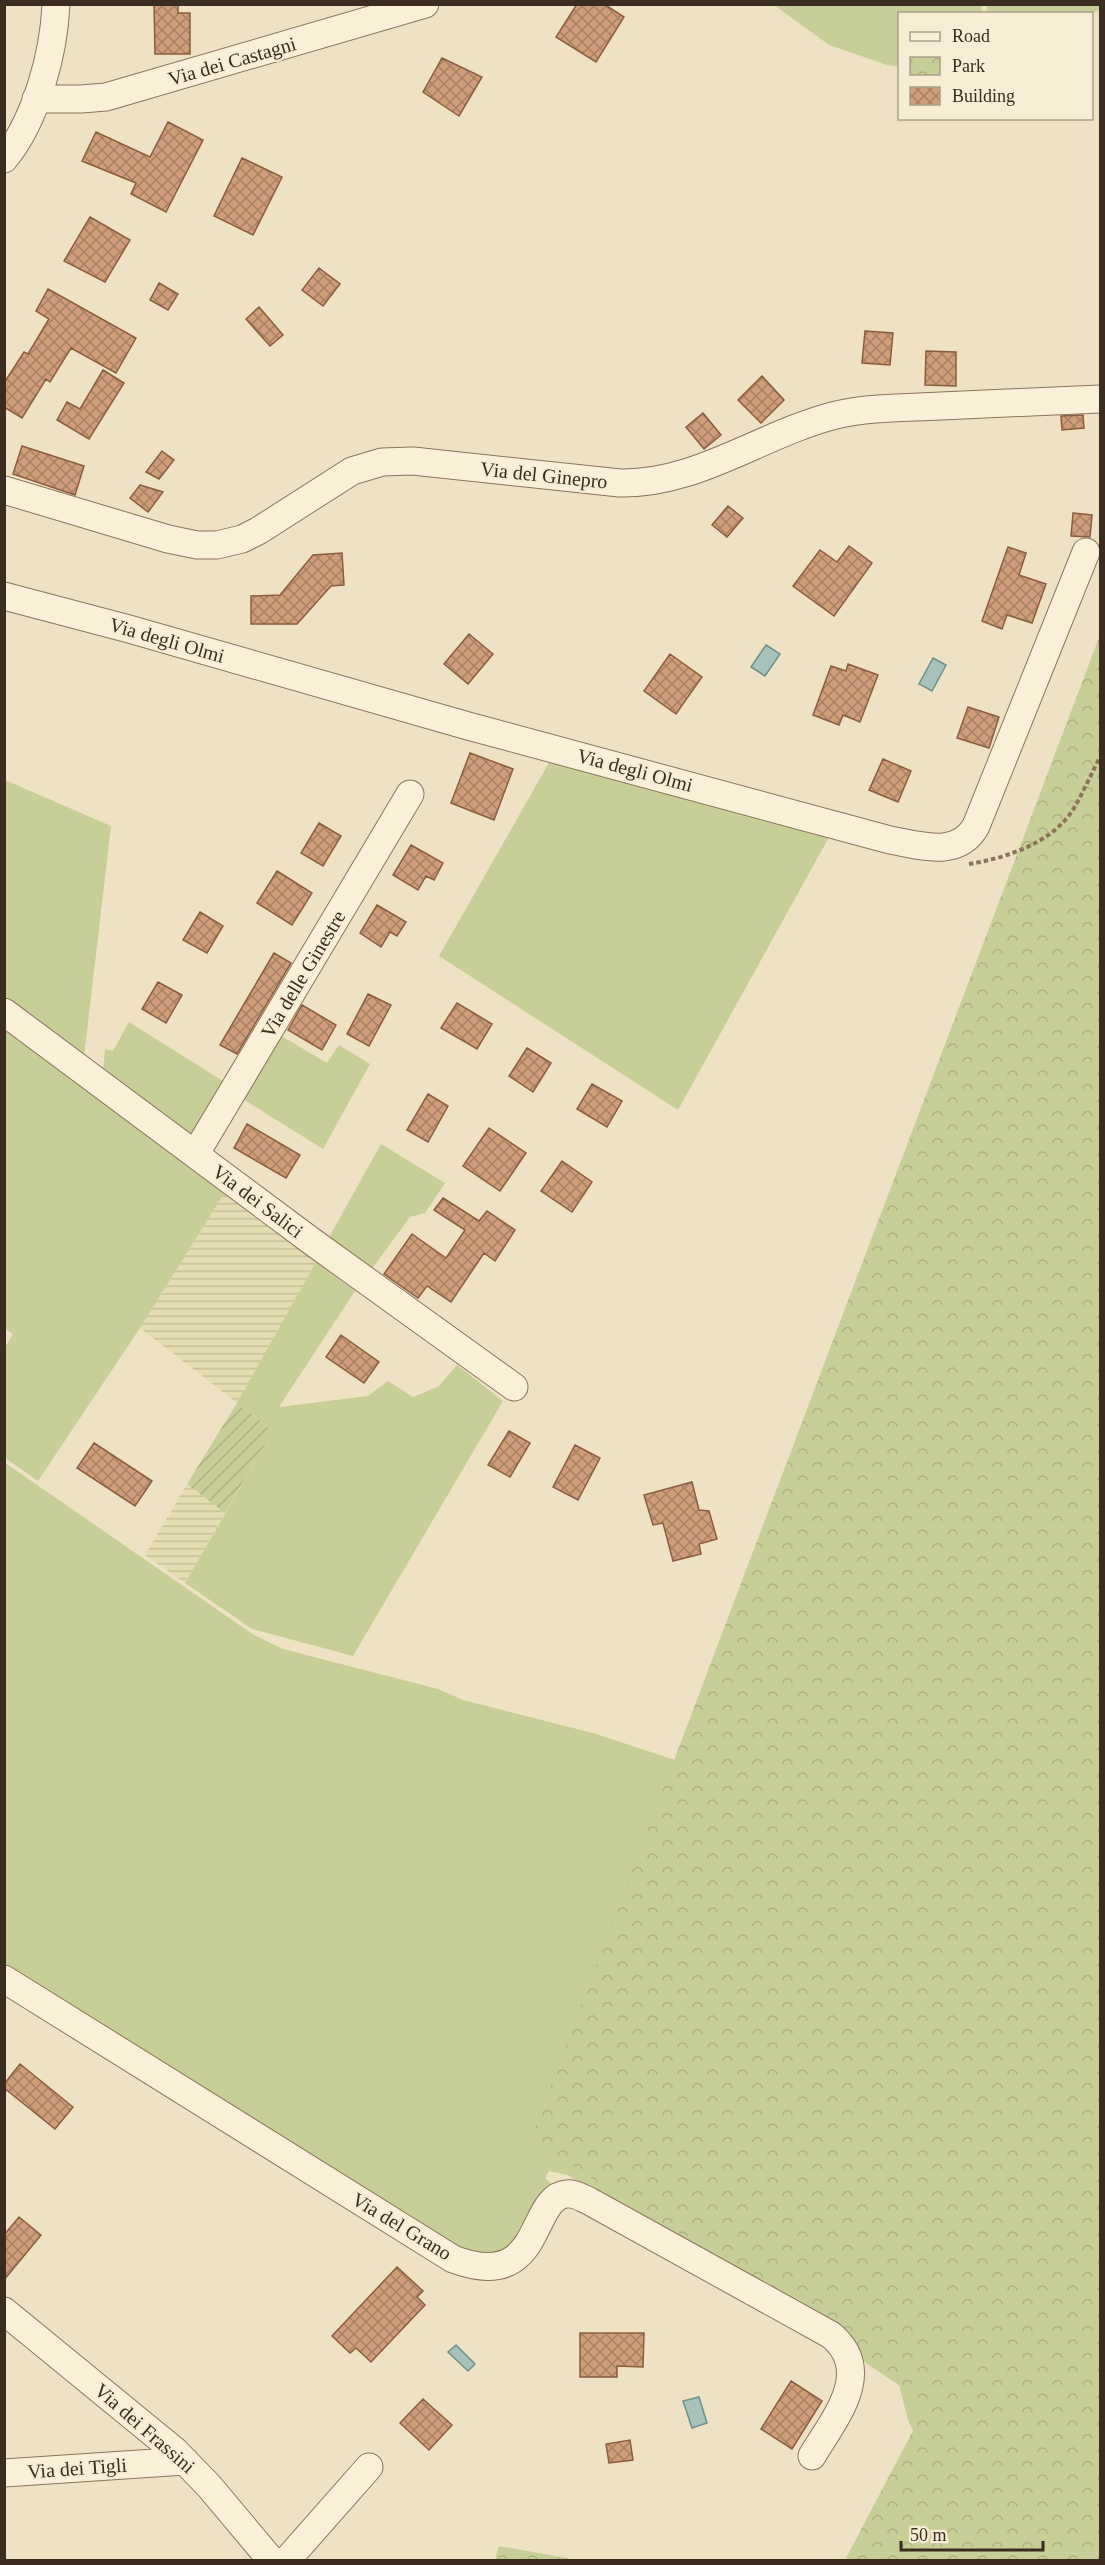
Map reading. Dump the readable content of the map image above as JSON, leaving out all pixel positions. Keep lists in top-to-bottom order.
{
  "streets": {
    "street": [
      "Via dei Castagni",
      "Via del Ginepro",
      "Via degli Olmi",
      "Via delle Ginestre",
      "Via dei Salici",
      "Via del Grano",
      "Via dei Frassini",
      "Via dei Tigli"
    ]
  },
  "crossings": [
    ["Via delle Ginestre", "Via dei Salici"],
    ["Via dei Frassini", "Via dei Tigli"]
  ],
  "legend": ["Road", "Park", "Building"],
  "scale_bar": "50 m"
}
